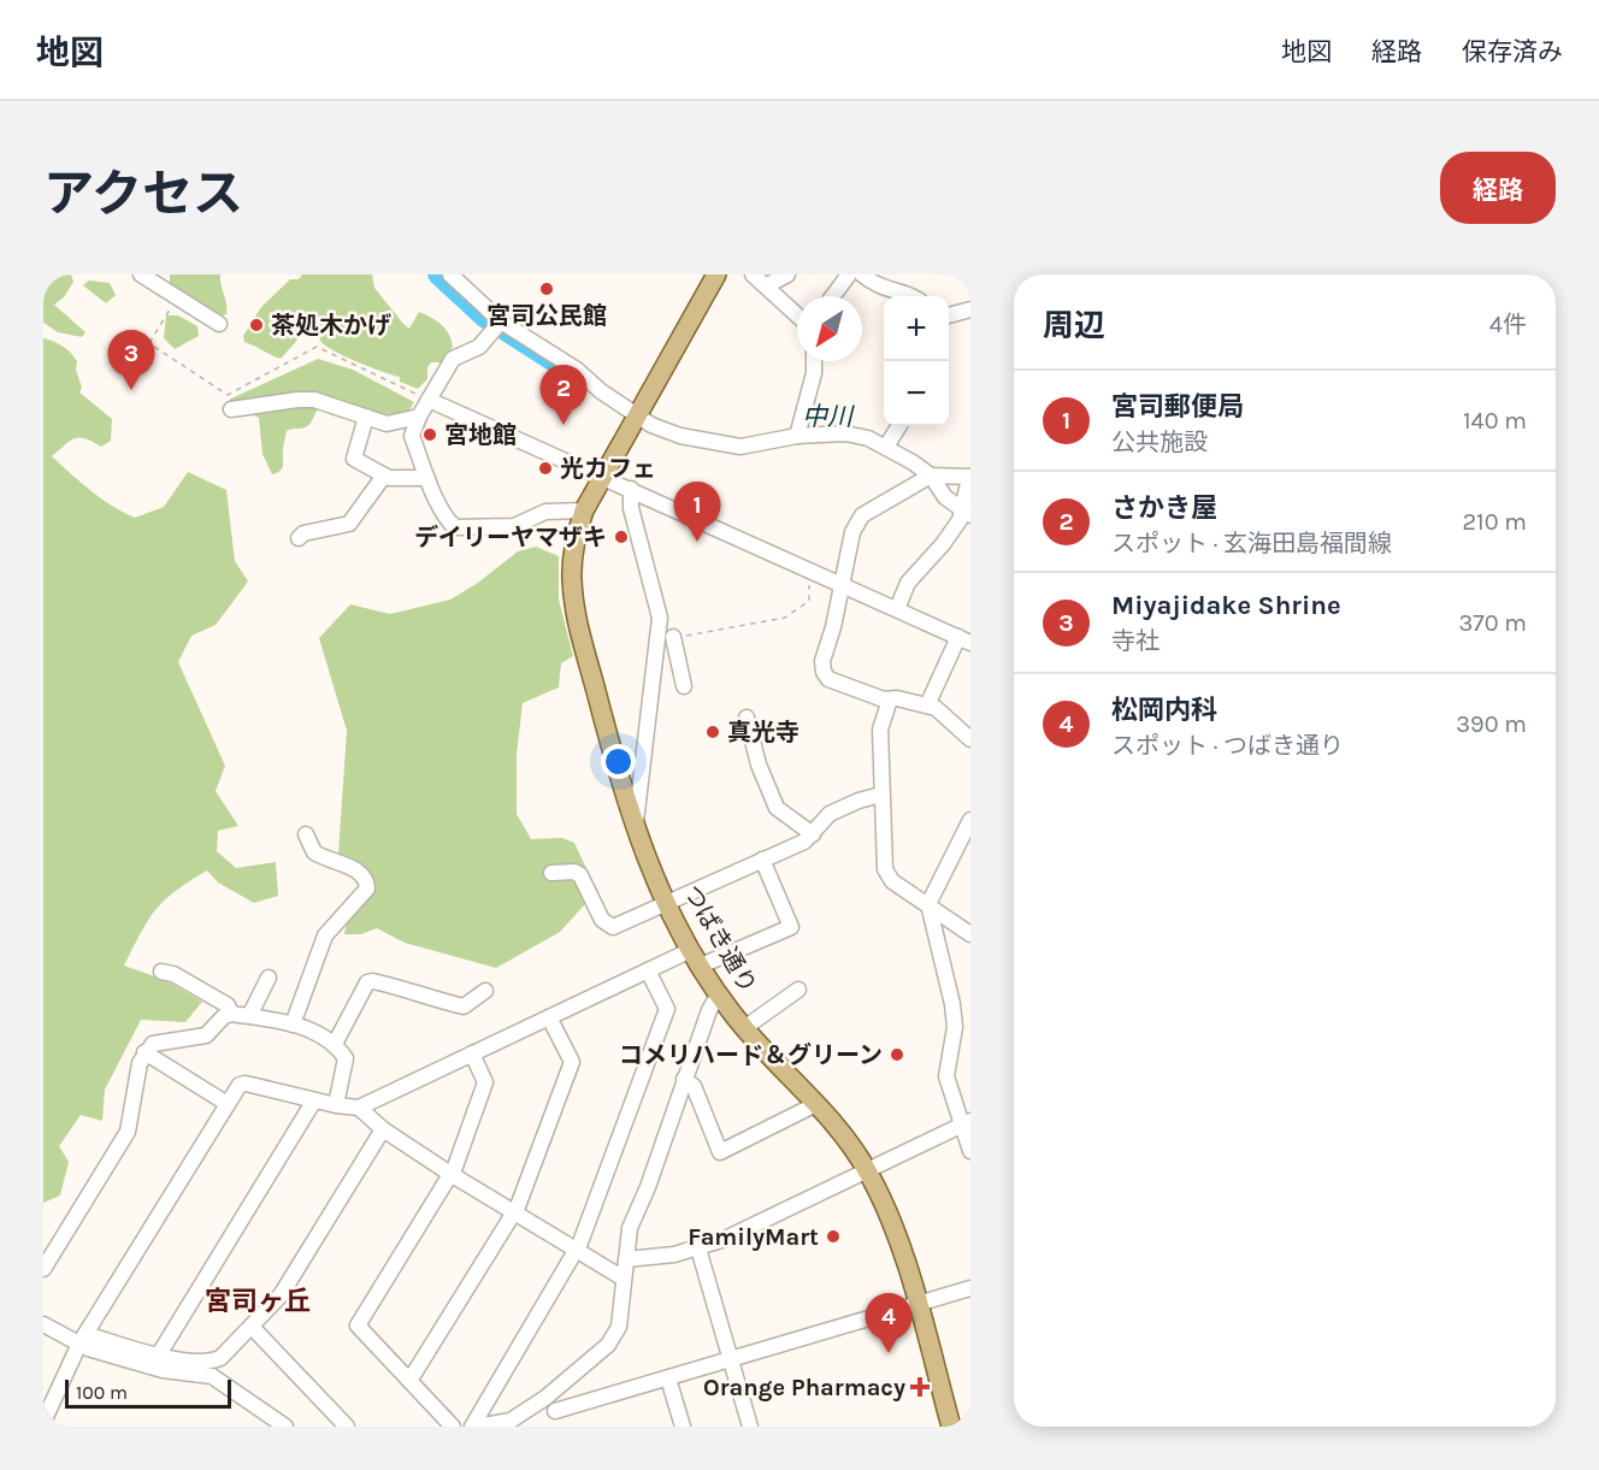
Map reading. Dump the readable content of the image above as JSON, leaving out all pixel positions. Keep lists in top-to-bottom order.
{
  "streets": {
    "main road": ["つばき通り"]
  },
  "districts": ["宮司ヶ丘"],
  "water": ["中川"],
  "places": {
    "other": [
      "宮司公民館",
      "茶処木かげ",
      "宮地館",
      "光カフェ",
      "デイリーヤマザキ",
      "真光寺",
      "コメリハード＆グリーン",
      "FamilyMart"
    ],
    "health": ["Orange Pharmacy"]
  },
  "scale_bar": "100 m",
  "north": "bottom left",
  "page": {
    "header": "地図",
    "nav": ["地図", "経路", "保存済み"],
    "title": "アクセス",
    "buttons": "経路",
    "heading": ["周辺", "4件"],
    "map_buttons": ["+", "−"],
    "pins": [
      "3",
      "2",
      "1",
      "4"
    ],
    "list": [
      {
        "mark": "1",
        "name": "宮司郵便局",
        "note": "公共施設",
        "value": "140 m"
      },
      {
        "mark": "2",
        "name": "さかき屋",
        "note": "スポット · 玄海田島福間線",
        "value": "210 m"
      },
      {
        "mark": "3",
        "name": "Miyajidake Shrine",
        "note": "寺社",
        "value": "370 m"
      },
      {
        "mark": "4",
        "name": "松岡内科",
        "note": "スポット · つばき通り",
        "value": "390 m"
      }
    ],
    "scale": "100 m"
  }
}
